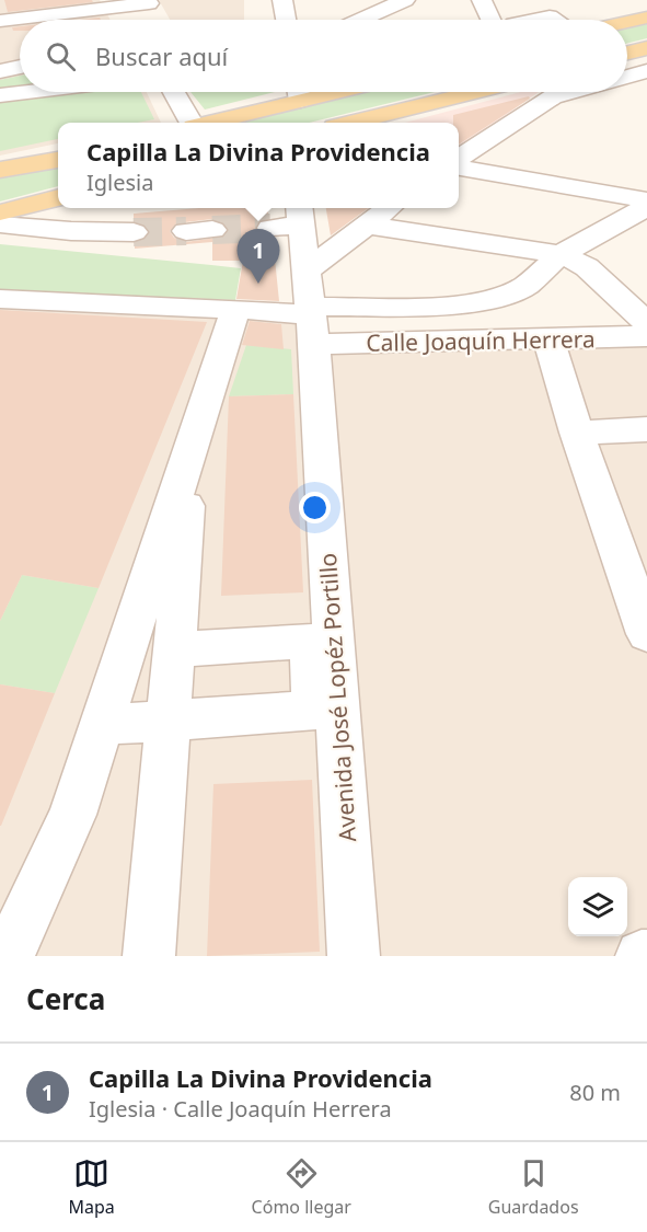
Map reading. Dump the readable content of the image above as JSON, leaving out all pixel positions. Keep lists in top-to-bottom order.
{
  "streets": {
    "street": ["Calle Joaquín Herrera", "Avenida José Lopéz Portillo"]
  },
  "crossings": [
    ["Calle Joaquín Herrera", "Avenida José Lopéz Portillo"]
  ],
  "page": {
    "search": "Buscar aquí",
    "popup": ["Capilla La Divina Providencia", "Iglesia"],
    "pins": "1",
    "heading": "Cerca",
    "list": [
      {
        "mark": "1",
        "name": "Capilla La Divina Providencia",
        "note": "Iglesia · Calle Joaquín Herrera",
        "value": "80 m"
      }
    ],
    "nav": ["Mapa", "Cómo llegar", "Guardados"]
  }
}
